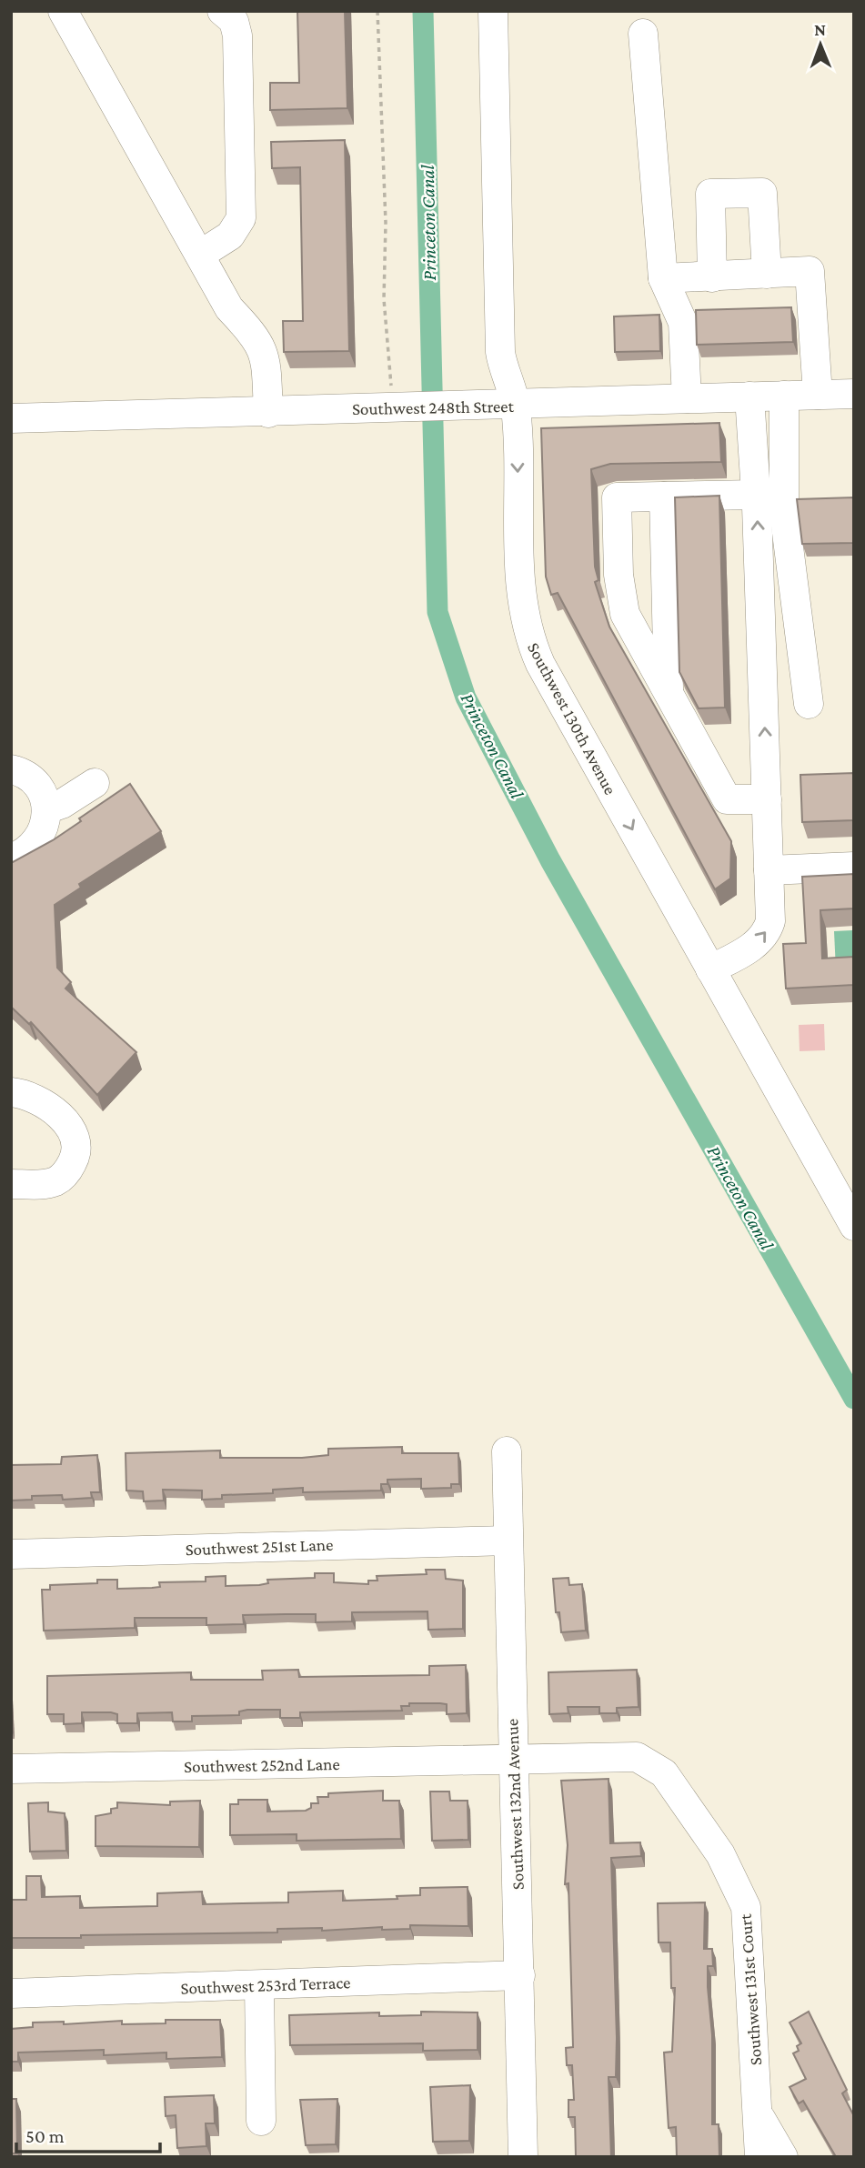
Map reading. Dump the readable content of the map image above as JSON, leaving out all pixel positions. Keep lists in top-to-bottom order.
{
  "streets": {
    "street": [
      "Southwest 248th Street",
      "Southwest 130th Avenue",
      "Southwest 251st Lane",
      "Southwest 252nd Lane",
      "Southwest 132nd Avenue",
      "Southwest 253rd Terrace",
      "Southwest 131st Court"
    ]
  },
  "crossings": [
    ["Southwest 248th Street", "Southwest 130th Avenue"],
    ["Southwest 251st Lane", "Southwest 132nd Avenue"],
    ["Southwest 252nd Lane", "Southwest 132nd Avenue"],
    ["Southwest 252nd Lane", "Southwest 131st Court"],
    ["Southwest 132nd Avenue", "Southwest 253rd Terrace"],
    ["Southwest 132nd Avenue", "Southwest 131st Court"]
  ],
  "water": ["Princeton Canal"],
  "scale_bar": "50 m",
  "north": "top"
}
